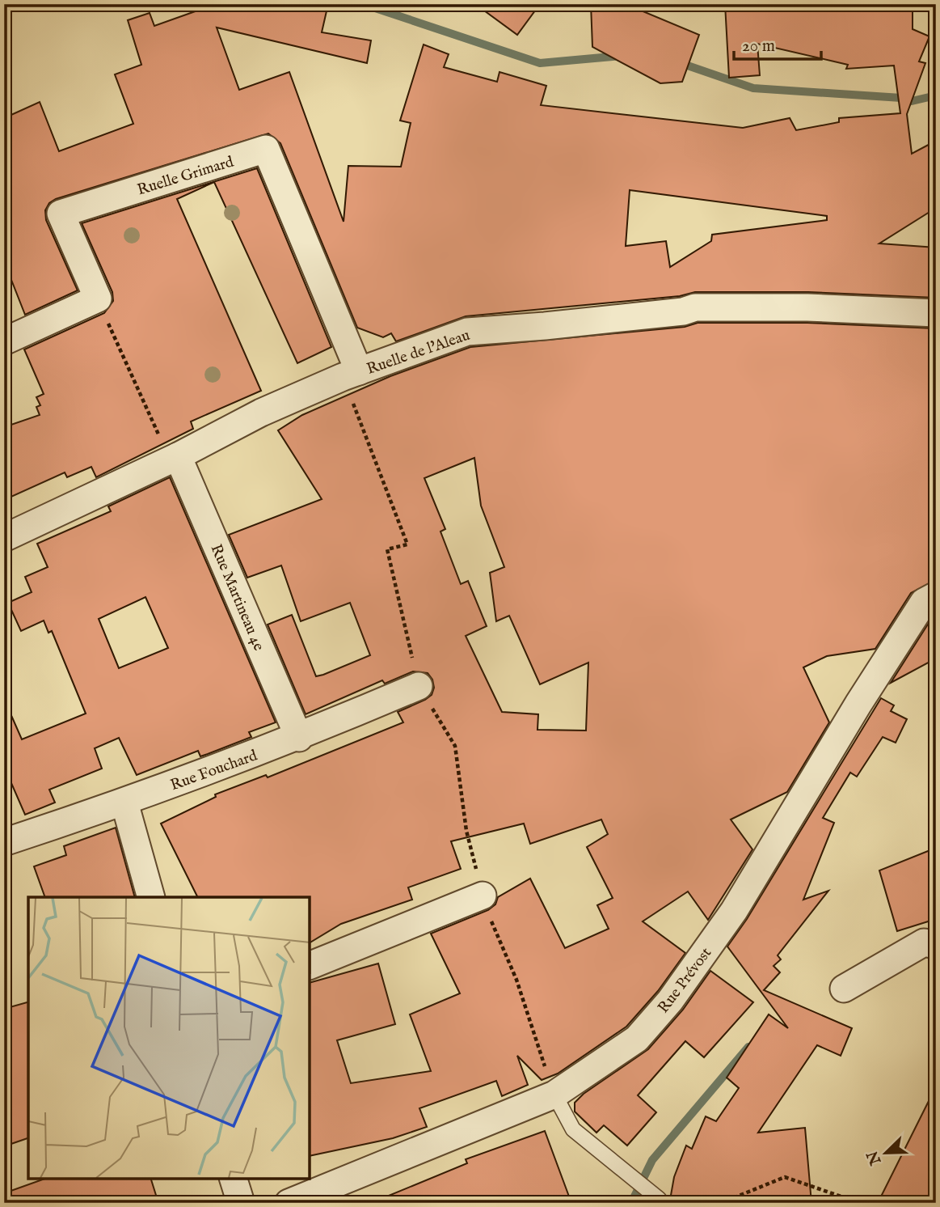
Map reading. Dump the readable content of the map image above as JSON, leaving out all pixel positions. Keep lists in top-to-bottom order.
{
  "streets": {
    "street": [
      "Ruelle Grimard",
      "Ruelle de l'Aleau",
      "Rue Martineau 4e",
      "Rue Fouchard",
      "Rue Prévost"
    ]
  },
  "crossings": [
    ["Ruelle Grimard", "Ruelle de l'Aleau"],
    ["Ruelle de l'Aleau", "Rue Martineau 4e"],
    ["Rue Martineau 4e", "Rue Fouchard"]
  ],
  "scale_bar": "20 m",
  "north": "bottom left"
}
